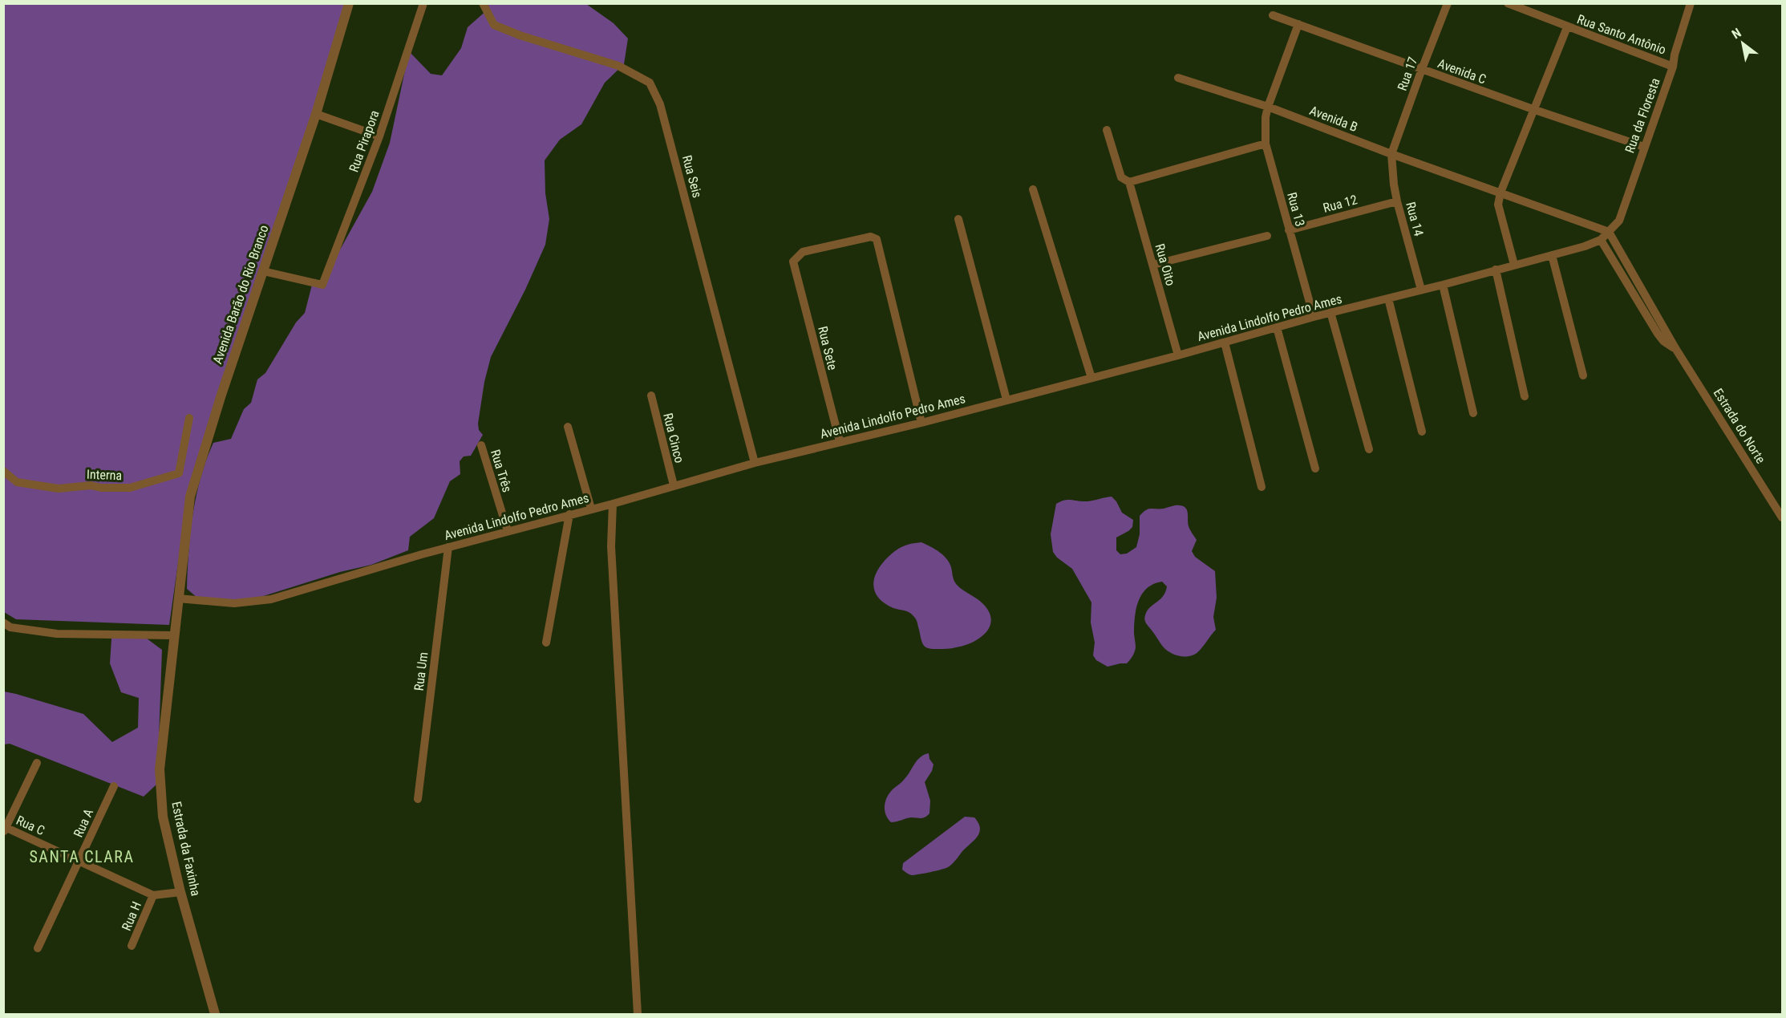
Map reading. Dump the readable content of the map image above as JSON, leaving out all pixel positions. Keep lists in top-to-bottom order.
{
  "streets": {
    "street": [
      "Rua Santo Antônio",
      "Avenida C",
      "Rua 17",
      "Rua da Floresta",
      "Avenida B",
      "Rua Pirapora",
      "Rua Seis",
      "Rua 12",
      "Rua 13",
      "Rua 14",
      "Rua Oito",
      "Avenida Barão do Rio Branco",
      "Avenida Lindolfo Pedro Ames",
      "Rua Sete",
      "Estrada do Norte",
      "Rua Cinco",
      "Rua Três",
      "Interna",
      "Rua Um",
      "Rua A",
      "Rua C",
      "Estrada da Faxinha",
      "Rua H"
    ]
  },
  "crossings": [
    ["Rua Santo Antônio", "Rua da Floresta"],
    ["Avenida C", "Rua 17"],
    ["Avenida C", "Rua da Floresta"],
    ["Avenida C", "Rua 13"],
    ["Rua 17", "Avenida B"],
    ["Rua 17", "Rua 14"],
    ["Rua da Floresta", "Avenida B"],
    ["Rua da Floresta", "Avenida Lindolfo Pedro Ames"],
    ["Rua da Floresta", "Estrada do Norte"],
    ["Avenida B", "Rua 13"],
    ["Avenida B", "Rua 14"],
    ["Avenida B", "Avenida Lindolfo Pedro Ames"],
    ["Avenida B", "Estrada do Norte"],
    ["Rua Pirapora", "Avenida Barão do Rio Branco"],
    ["Rua Seis", "Avenida Lindolfo Pedro Ames"],
    ["Rua 12", "Rua 13"],
    ["Rua 12", "Rua 14"],
    ["Rua 13", "Avenida Lindolfo Pedro Ames"],
    ["Rua 14", "Avenida Lindolfo Pedro Ames"],
    ["Rua Oito", "Avenida Lindolfo Pedro Ames"],
    ["Avenida Barão do Rio Branco", "Avenida Lindolfo Pedro Ames"],
    ["Avenida Barão do Rio Branco", "Estrada da Faxinha"],
    ["Avenida Lindolfo Pedro Ames", "Rua Sete"],
    ["Avenida Lindolfo Pedro Ames", "Estrada do Norte"],
    ["Avenida Lindolfo Pedro Ames", "Rua Cinco"],
    ["Avenida Lindolfo Pedro Ames", "Rua Três"],
    ["Avenida Lindolfo Pedro Ames", "Rua Um"],
    ["Avenida Lindolfo Pedro Ames", "Estrada da Faxinha"],
    ["Rua A", "Rua C"],
    ["Rua C", "Rua H"]
  ],
  "districts": ["SANTA CLARA"],
  "north": "top left"
}
